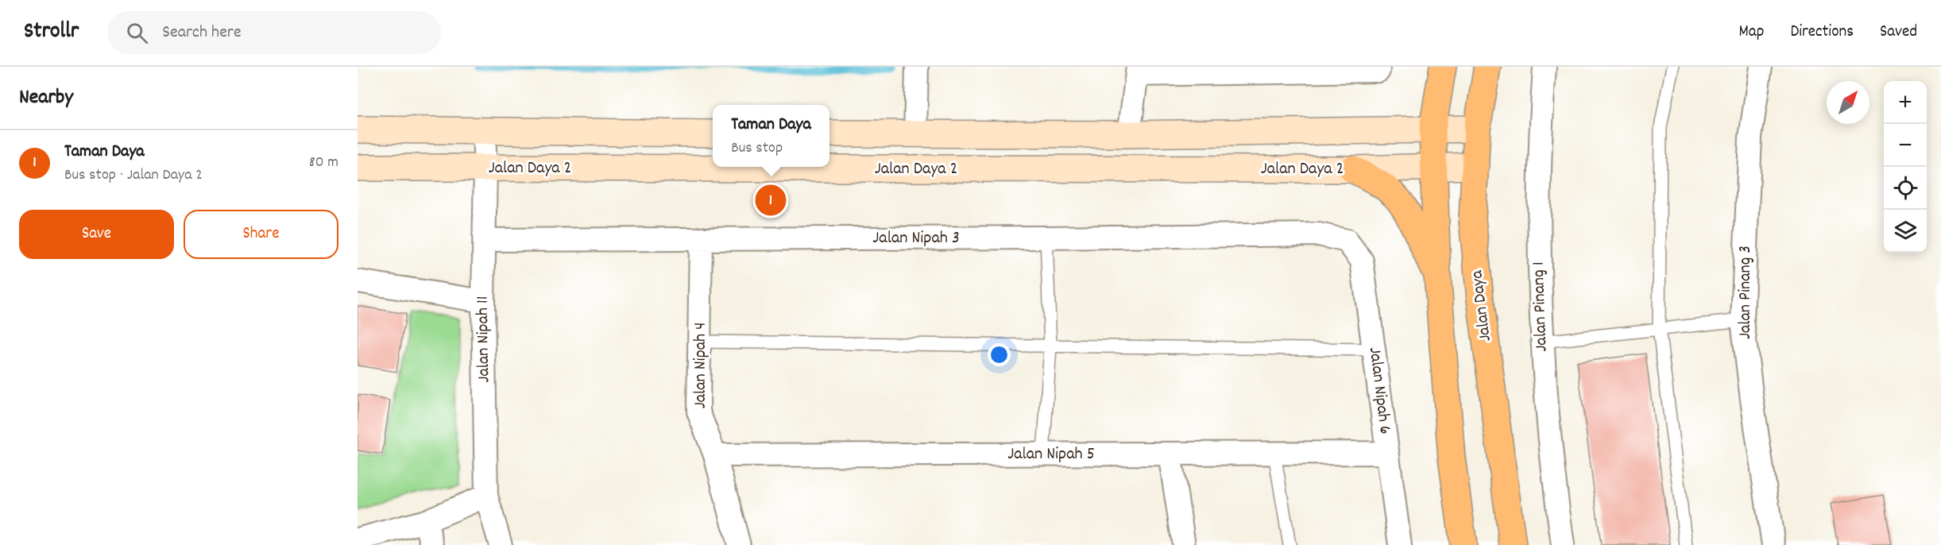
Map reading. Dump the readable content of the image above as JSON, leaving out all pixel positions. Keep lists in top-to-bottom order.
{
  "streets": {
    "main road": ["Jalan Daya 2", "Jalan Daya"],
    "street": [
      "Jalan Nipah 3",
      "Jalan Pinang 3",
      "Jalan Pinang 1",
      "Jalan Nipah 11",
      "Jalan Nipah 4",
      "Jalan Nipah 6",
      "Jalan Nipah 5"
    ]
  },
  "crossings": [
    ["Jalan Daya 2", "Jalan Daya"],
    ["Jalan Daya 2", "Jalan Nipah 11"],
    ["Jalan Nipah 3", "Jalan Nipah 11"],
    ["Jalan Nipah 3", "Jalan Nipah 4"],
    ["Jalan Nipah 3", "Jalan Nipah 6"],
    ["Jalan Nipah 4", "Jalan Nipah 5"],
    ["Jalan Nipah 6", "Jalan Nipah 5"]
  ],
  "north": "top right",
  "page": {
    "header": "Strollr",
    "search": "Search here",
    "nav": ["Map", "Directions", "Saved"],
    "heading": "Nearby",
    "map_buttons": ["+", "−"],
    "popup": ["Taman Daya", "Bus stop"],
    "list": [
      {
        "mark": "1",
        "name": "Taman Daya",
        "note": "Bus stop · Jalan Daya 2",
        "value": "80 m"
      }
    ],
    "pins": "1",
    "buttons": ["Save", "Share"]
  }
}
